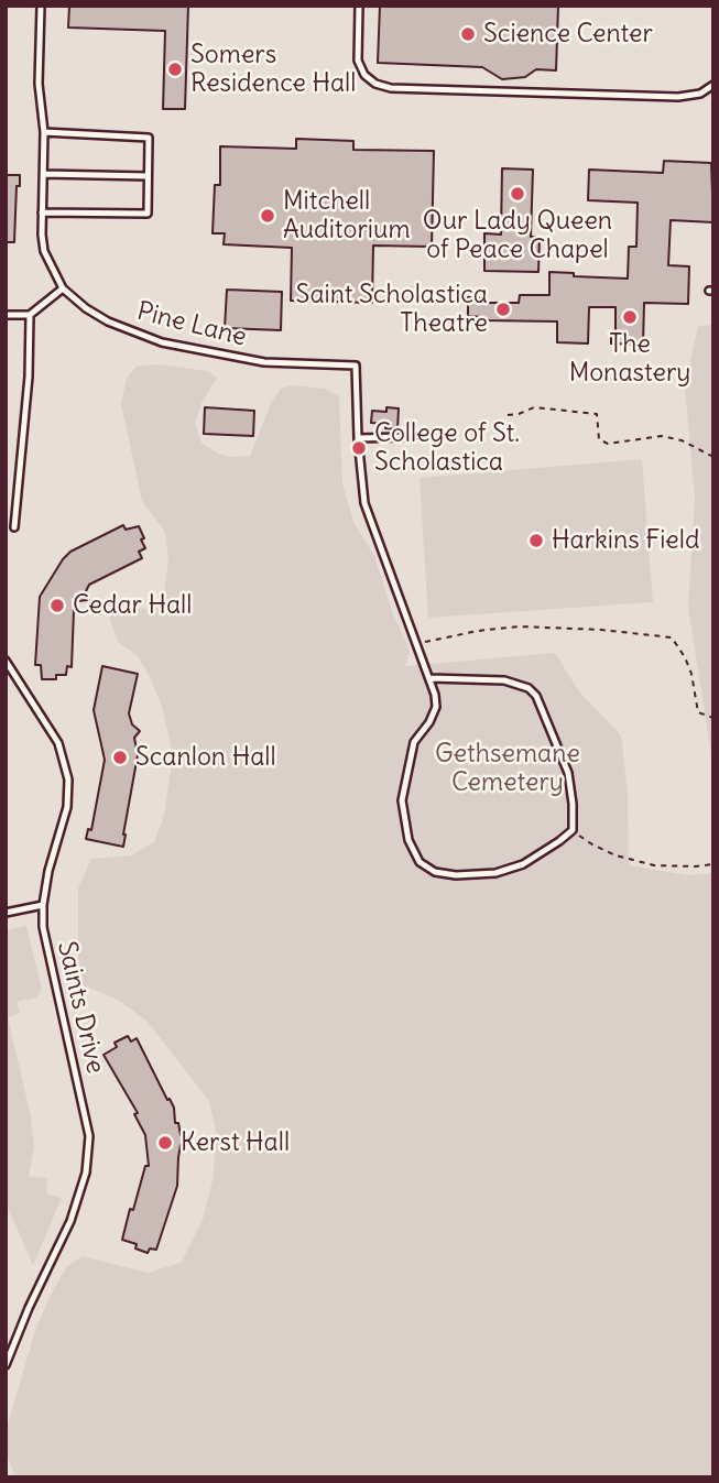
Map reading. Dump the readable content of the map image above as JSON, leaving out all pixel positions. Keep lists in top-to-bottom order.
{
  "streets": {
    "lane": ["Pine Lane", "Saints Drive"]
  },
  "parks": ["Gethsemane Cemetery"],
  "places": [
    "Science Center",
    "Somers Residence Hall",
    "Our Lady Queen of Peace Chapel",
    "Mitchell Auditorium",
    "Saint Scholastica Theatre",
    "The Monastery",
    "College of St. Scholastica",
    "Harkins Field",
    "Cedar Hall",
    "Scanlon Hall",
    "Kerst Hall"
  ]
}
